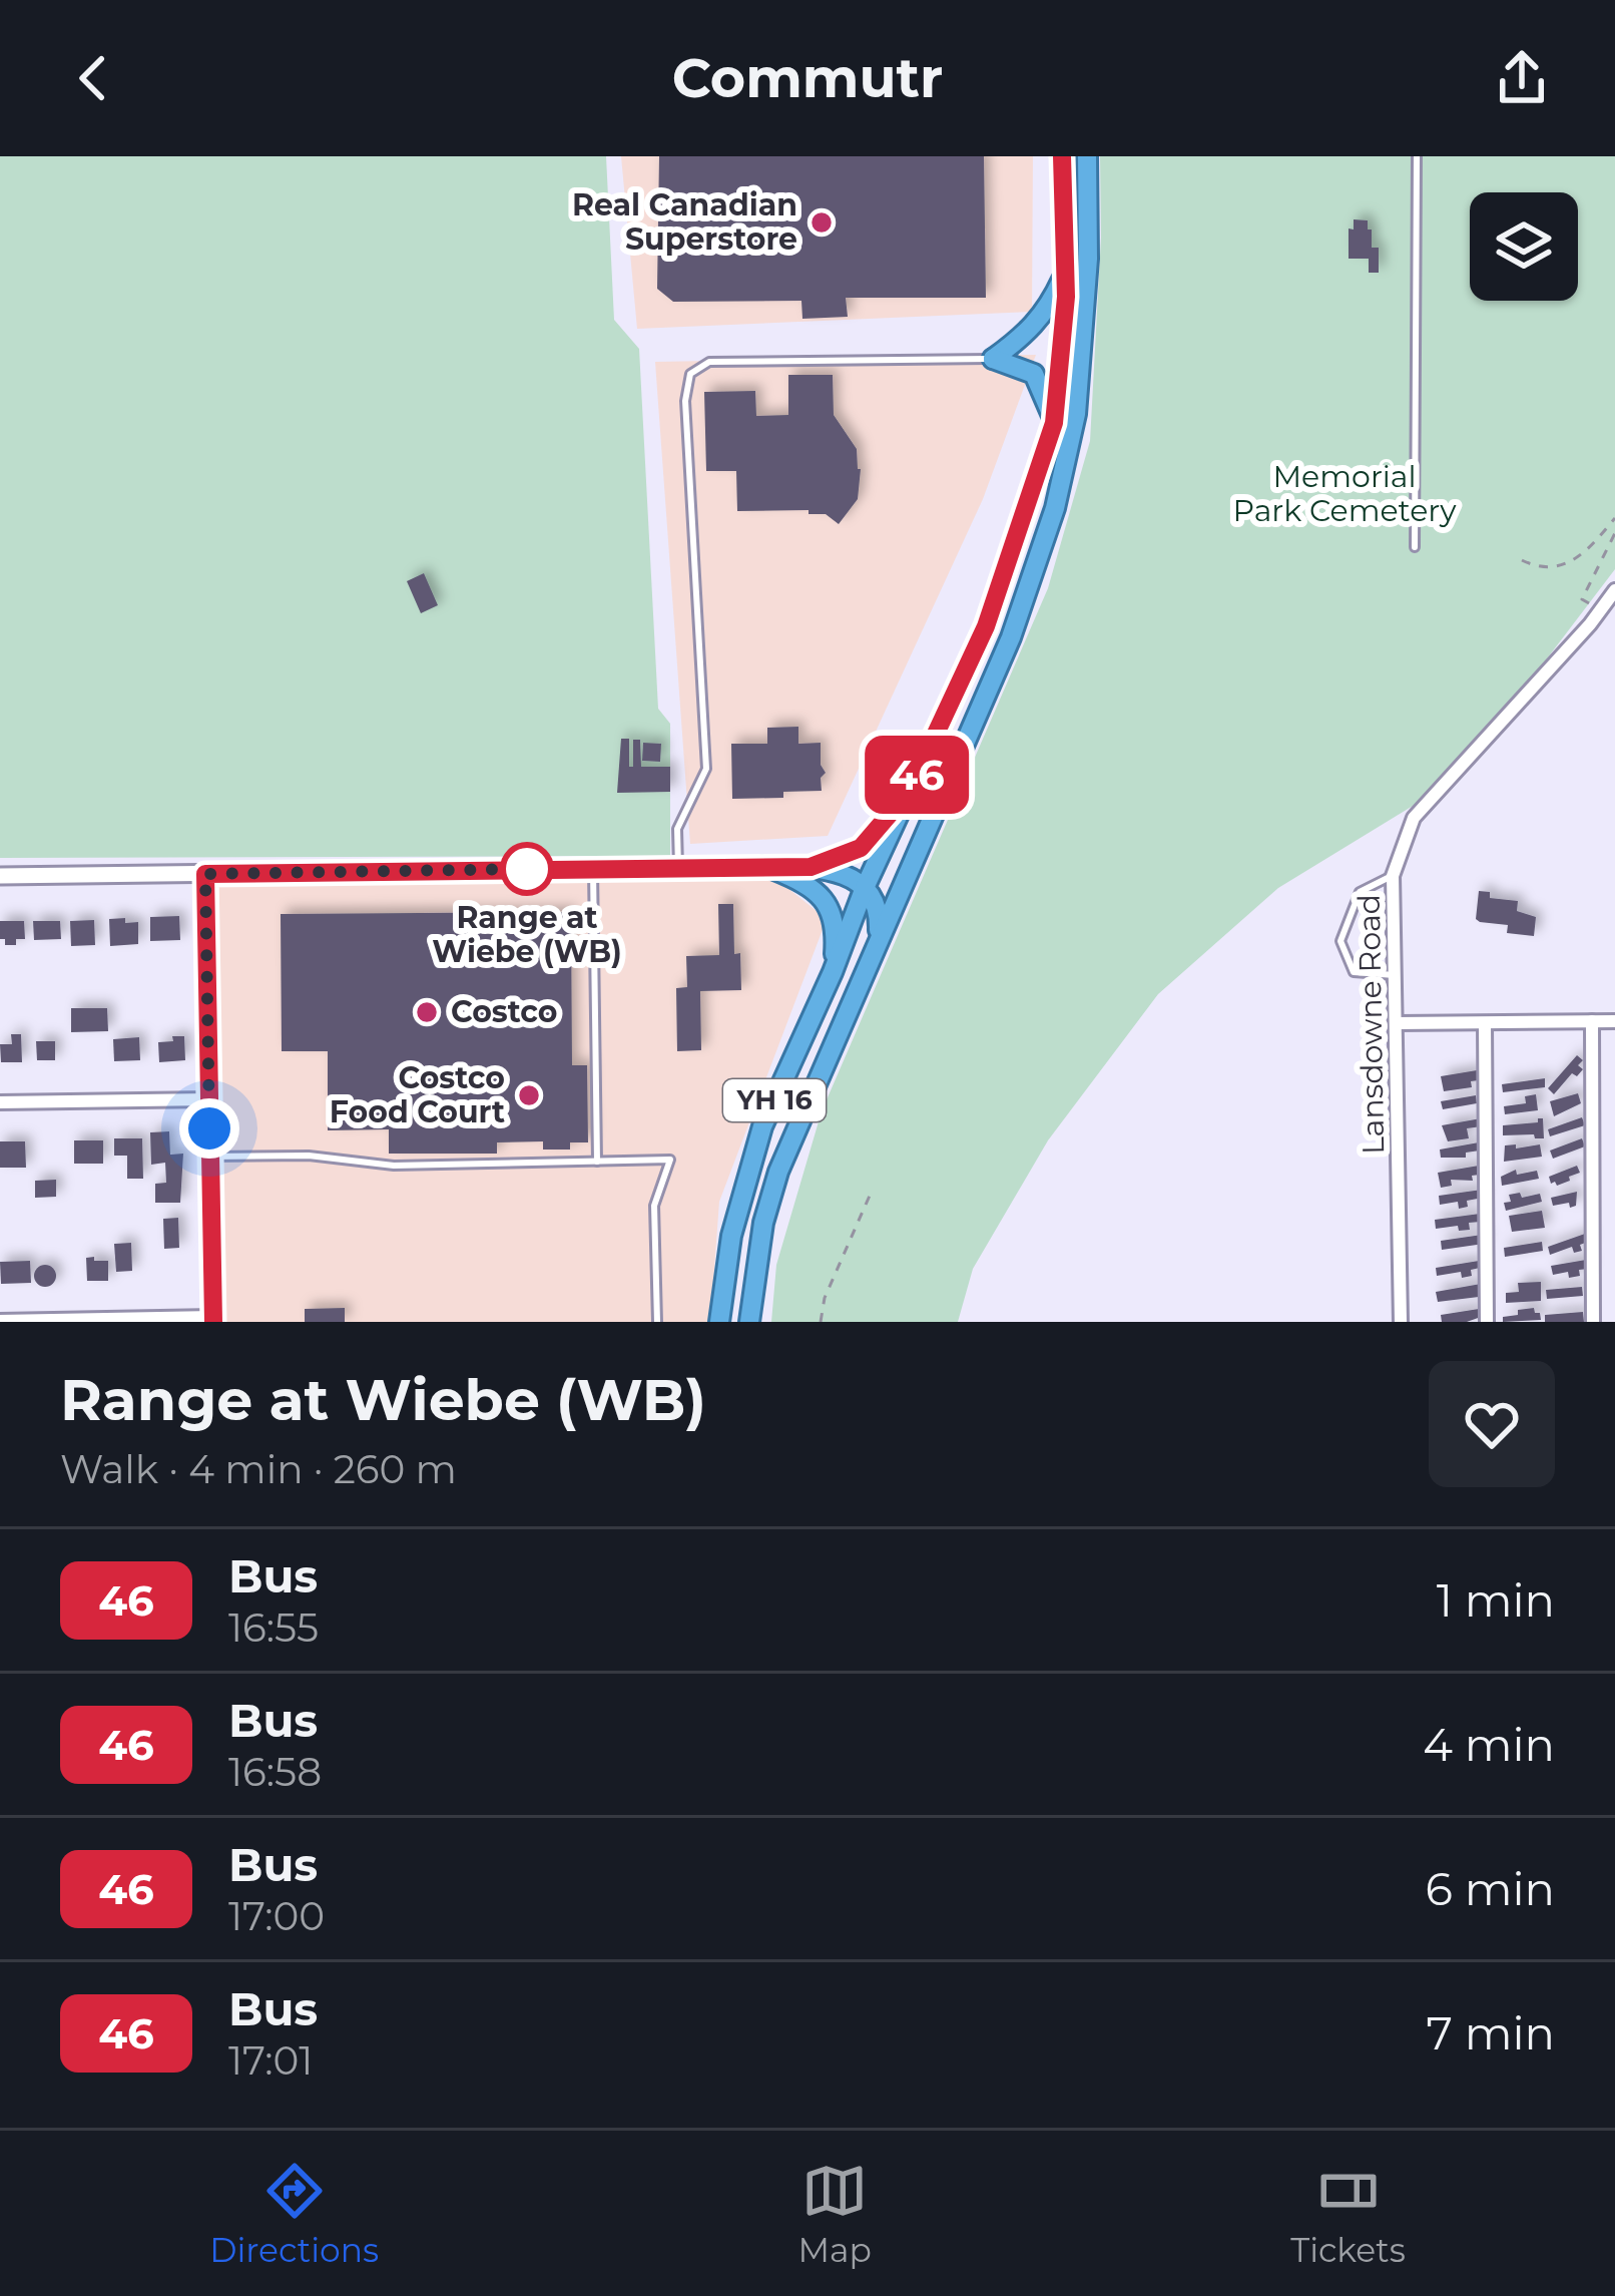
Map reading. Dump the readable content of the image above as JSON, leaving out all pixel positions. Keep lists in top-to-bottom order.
{
  "streets": {
    "highway": ["YH 16"],
    "street": ["Lansdowne Road"]
  },
  "parks": ["Memorial Park Cemetery"],
  "places": [
    "Real Canadian Superstore",
    "Range at Wiebe (WB)",
    "Costco",
    "Costco Food Court"
  ],
  "lines": ["bus line 46"],
  "page": {
    "header": "Commutr",
    "on_map": "46",
    "heading": ["Range at Wiebe (WB)", "Walk · 4 min · 260 m"],
    "list": [
      {
        "mark": "46",
        "name": "Bus",
        "note": "16:55",
        "value": "1 min"
      },
      {
        "mark": "46",
        "name": "Bus",
        "note": "16:58",
        "value": "4 min"
      },
      {
        "mark": "46",
        "name": "Bus",
        "note": "17:00",
        "value": "6 min"
      },
      {
        "mark": "46",
        "name": "Bus",
        "note": "17:01",
        "value": "7 min"
      }
    ],
    "tabs": ["Directions", "Map", "Tickets"]
  }
}
